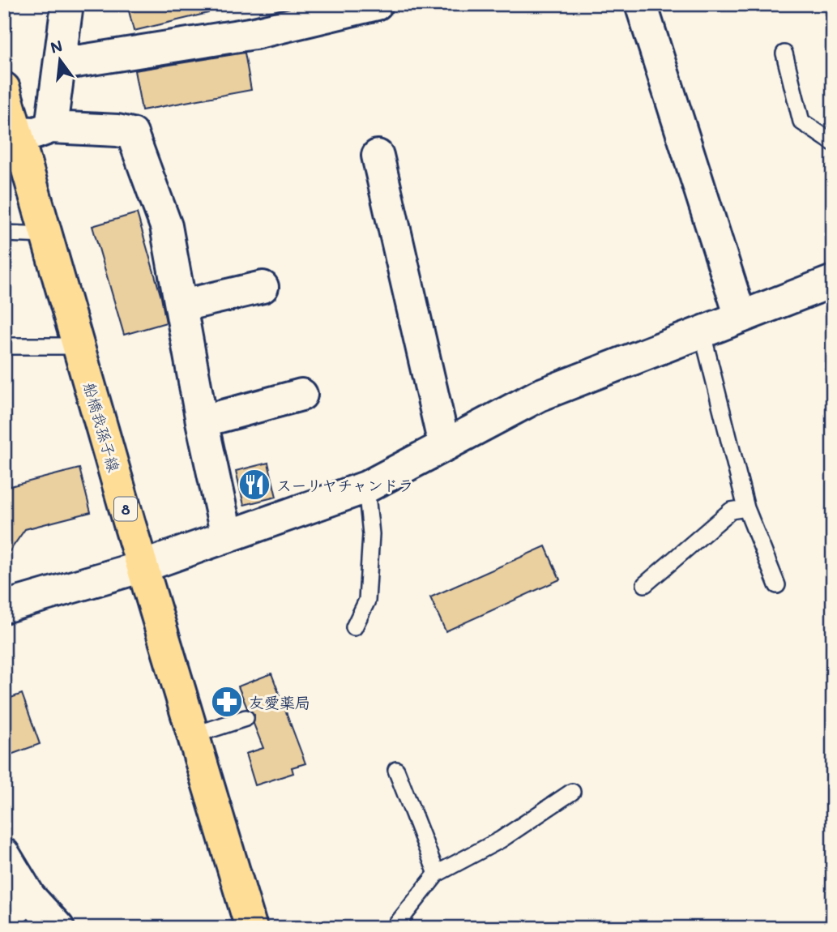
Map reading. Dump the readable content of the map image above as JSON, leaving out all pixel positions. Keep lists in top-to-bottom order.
{
  "streets": {
    "main road": ["船橋我孫子線", "8"]
  },
  "places": {
    "restaurant": ["スーリヤチャンドラ"],
    "pharmacy": ["友愛薬局"]
  },
  "north": "top"
}
